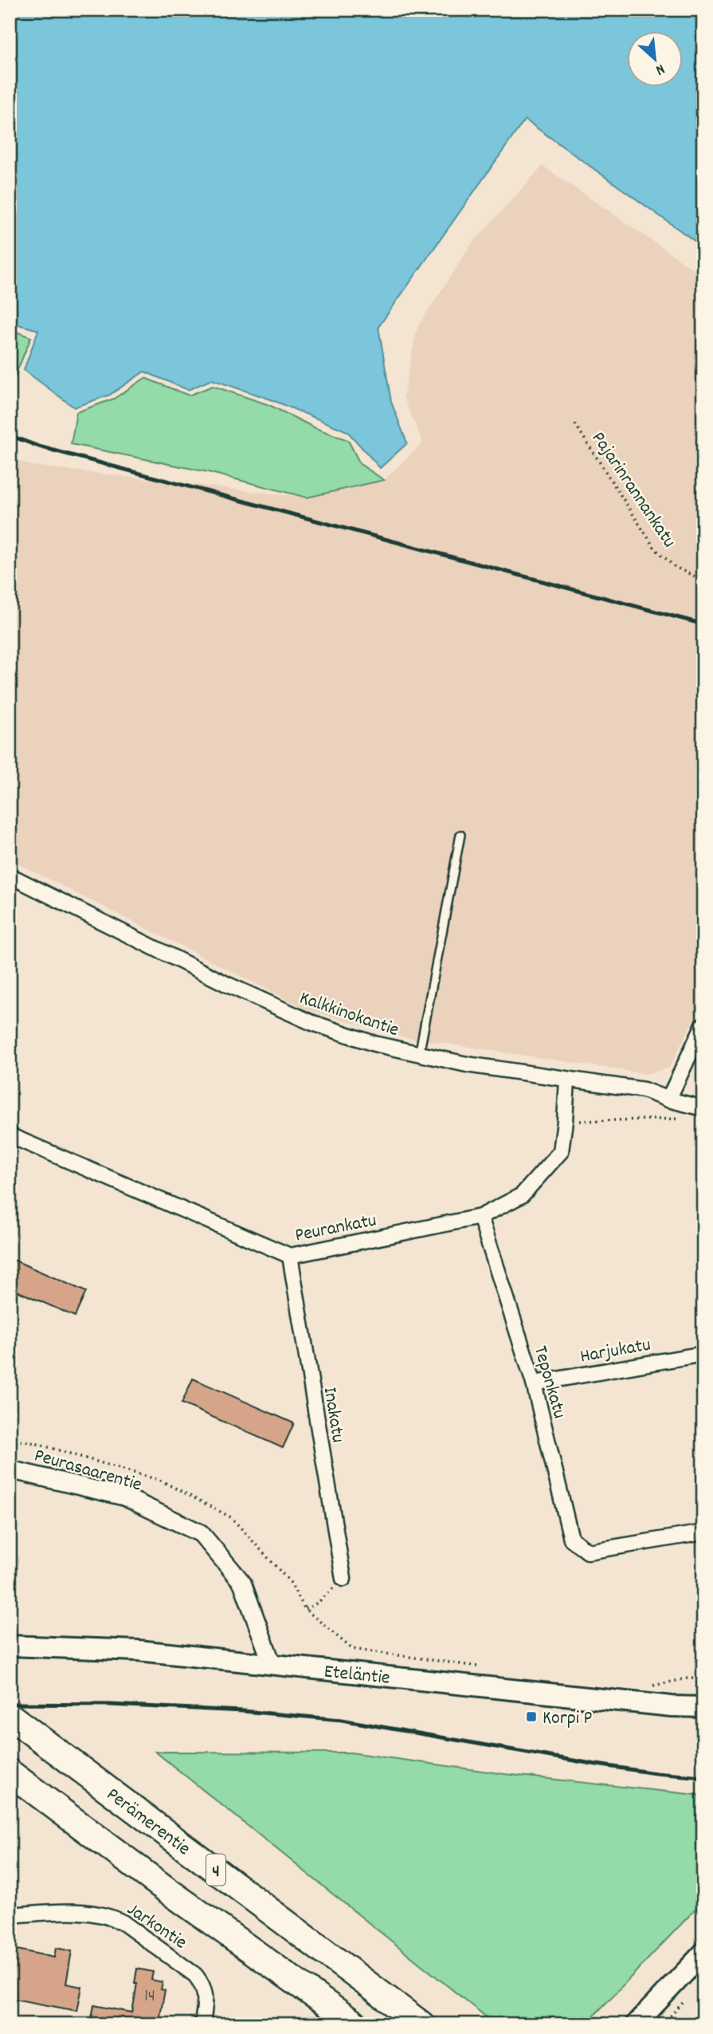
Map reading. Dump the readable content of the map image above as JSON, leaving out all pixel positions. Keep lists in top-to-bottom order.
{
  "streets": {
    "highway": ["Perämerentie", "4"],
    "main road": ["Eteläntie"],
    "street": [
      "Kalkkinokantie",
      "Peurankatu",
      "Harjukatu",
      "Teponkatu",
      "Inakatu",
      "Peurasaarentie",
      "Jarkontie"
    ],
    "path": ["Pajarinrannankatu"]
  },
  "crossings": [
    ["Kalkkinokantie", "Peurankatu"],
    ["Peurankatu", "Teponkatu"],
    ["Peurankatu", "Inakatu"],
    ["Harjukatu", "Teponkatu"],
    ["Peurasaarentie", "Eteläntie"]
  ],
  "places": {
    "transit": ["Korpi P"]
  },
  "house_numbers": ["14"],
  "north": "bottom right"
}
